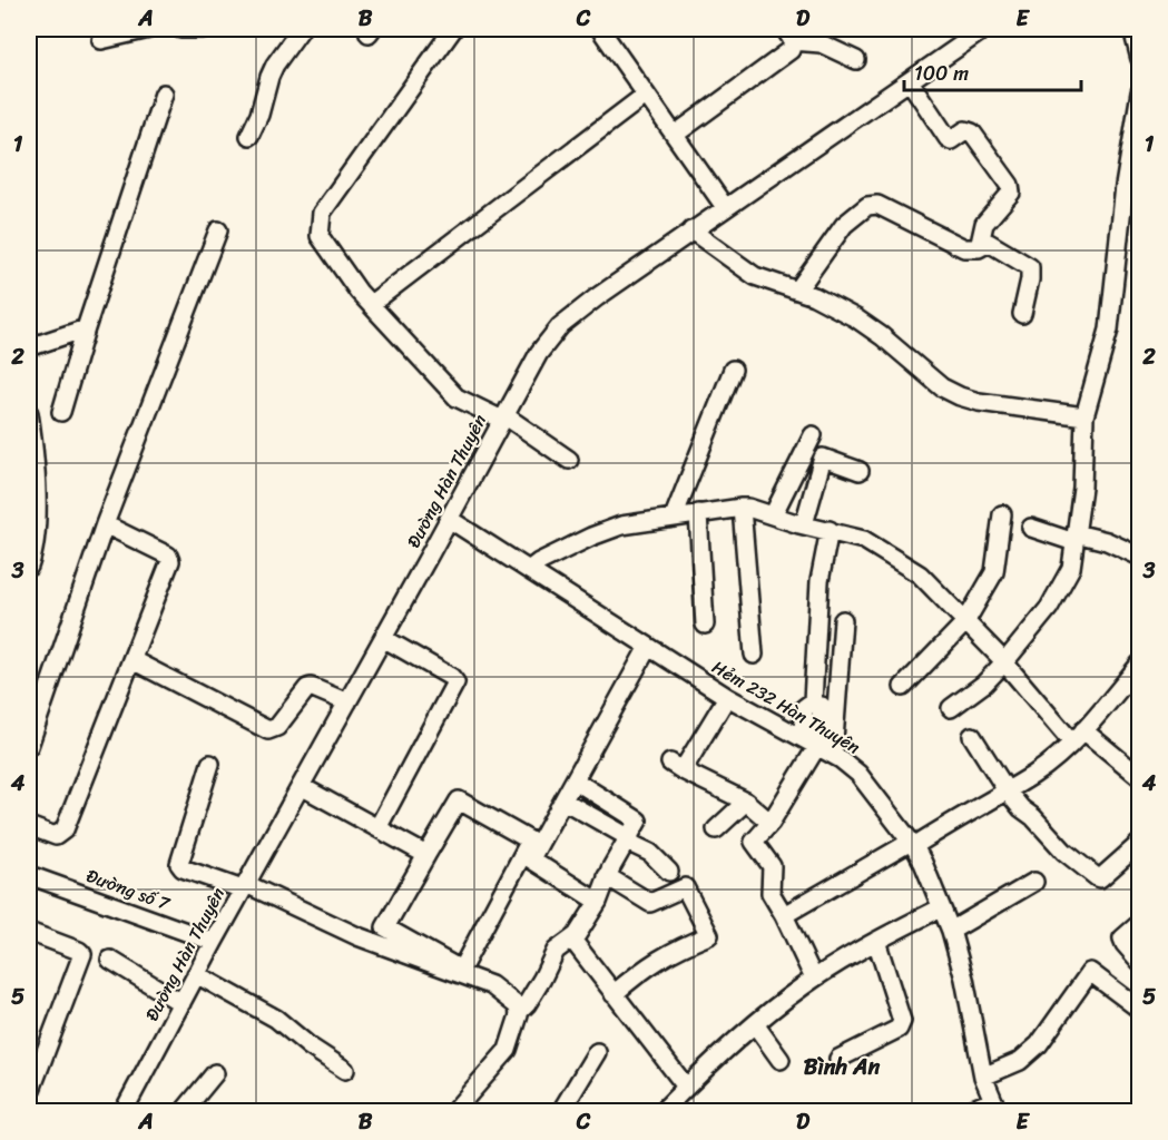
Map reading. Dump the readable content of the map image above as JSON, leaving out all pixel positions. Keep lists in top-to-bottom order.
{
  "streets": {
    "street": ["Đường Hàn Thuyên", "Hẻm 232 Hàn Thuyên", "Đường số 7"]
  },
  "crossings": [
    ["Đường Hàn Thuyên", "Hẻm 232 Hàn Thuyên"],
    ["Đường Hàn Thuyên", "Đường số 7"]
  ],
  "districts": ["Bình An"],
  "scale_bar": "100 m",
  "grid": {
    "columns": [
      "A",
      "B",
      "C",
      "D",
      "E"
    ],
    "rows": [
      "1",
      "2",
      "3",
      "4",
      "5"
    ]
  }
}
